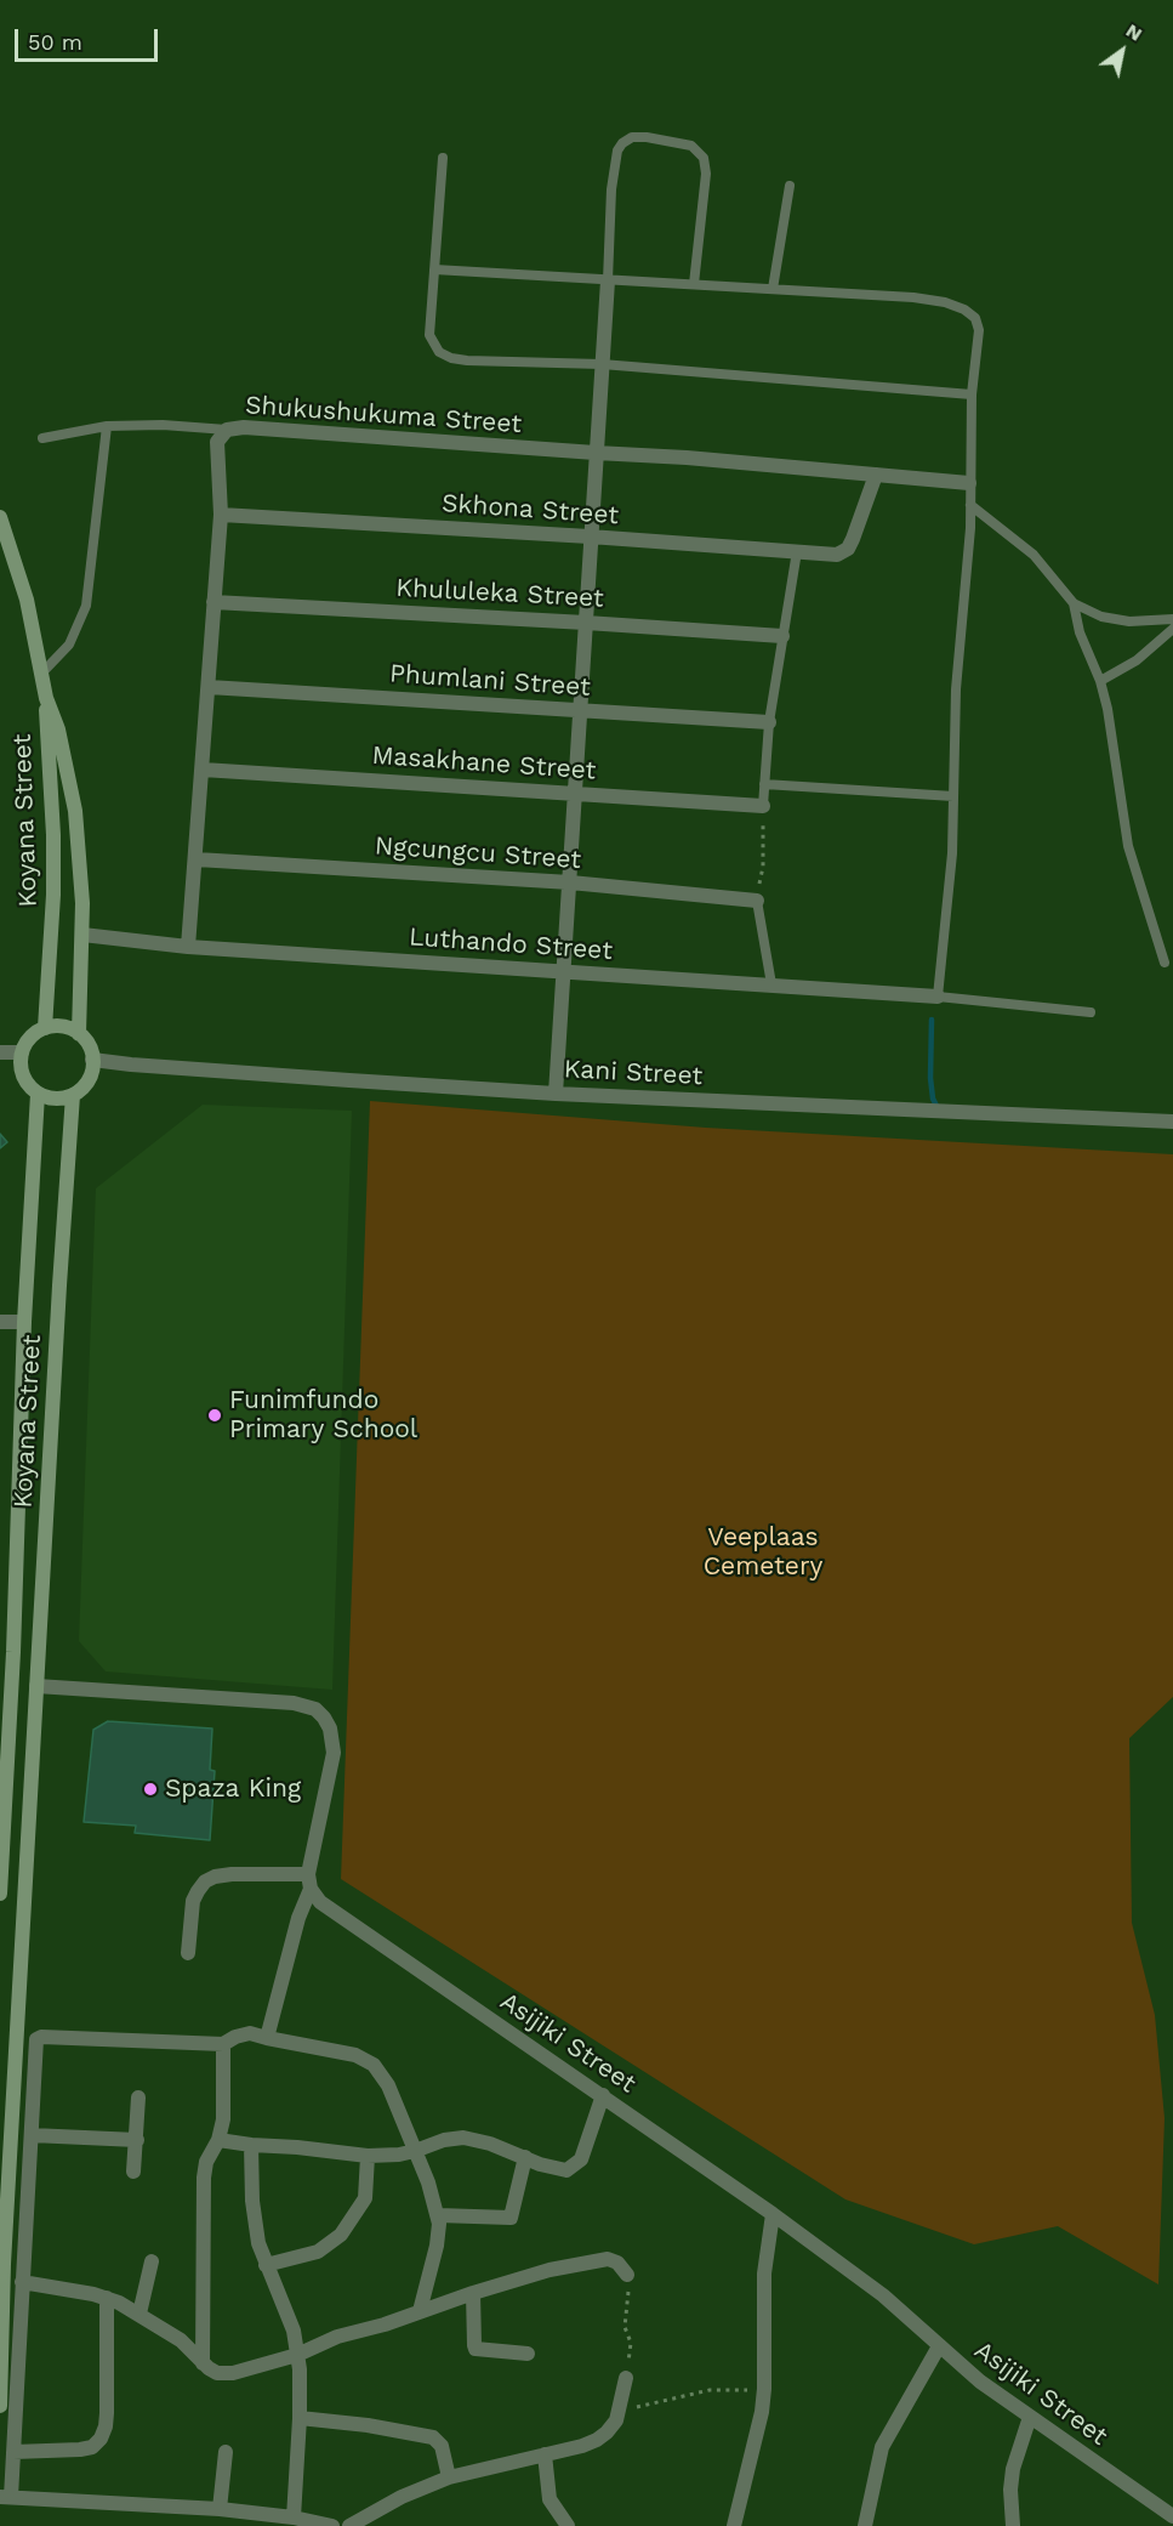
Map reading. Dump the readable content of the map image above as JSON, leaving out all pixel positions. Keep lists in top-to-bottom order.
{
  "streets": {
    "main road": ["Koyana Street"],
    "street": [
      "Shukushukuma Street",
      "Skhona Street",
      "Khululeka Street",
      "Phumlani Street",
      "Masakhane Street",
      "Ngcungcu Street",
      "Luthando Street",
      "Kani Street",
      "Asijiki Street"
    ]
  },
  "crossings": [
    ["Shukushukuma Street", "Skhona Street"],
    ["Shukushukuma Street", "Khululeka Street"],
    ["Shukushukuma Street", "Phumlani Street"],
    ["Shukushukuma Street", "Masakhane Street"],
    ["Shukushukuma Street", "Ngcungcu Street"],
    ["Shukushukuma Street", "Luthando Street"],
    ["Koyana Street", "Luthando Street"],
    ["Koyana Street", "Kani Street"]
  ],
  "parks": ["Veeplaas Cemetery"],
  "places": ["Funimfundo Primary School", "Spaza King"],
  "scale_bar": "50 m",
  "north": "top right"
}
